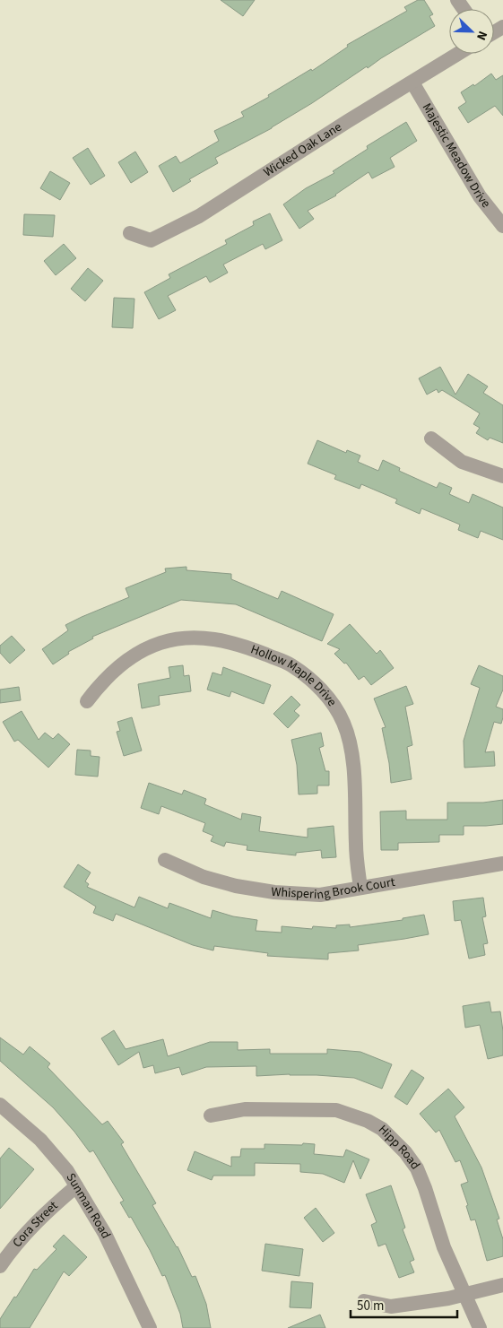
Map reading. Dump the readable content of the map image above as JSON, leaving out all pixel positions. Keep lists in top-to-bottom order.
{
  "streets": {
    "street": [
      "Wicked Oak Lane",
      "Majestic Meadow Drive",
      "Hollow Maple Drive",
      "Whispering Brook Court",
      "Hipp Road",
      "Sunman Road",
      "Cora Street"
    ]
  },
  "crossings": [
    ["Wicked Oak Lane", "Majestic Meadow Drive"],
    ["Hollow Maple Drive", "Whispering Brook Court"],
    ["Sunman Road", "Cora Street"]
  ],
  "scale_bar": "50 m",
  "north": "bottom right"
}
